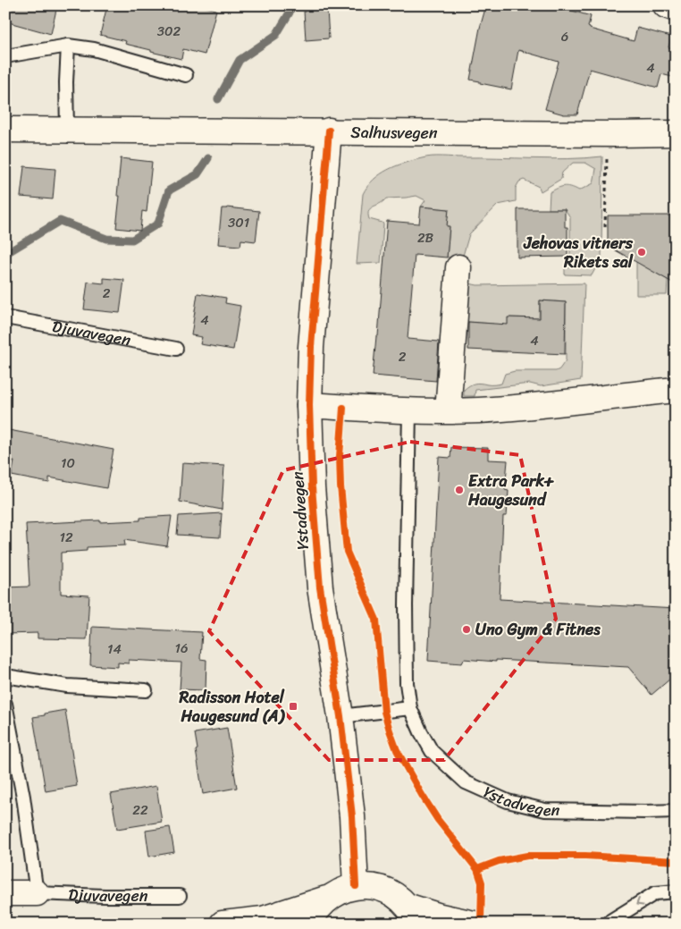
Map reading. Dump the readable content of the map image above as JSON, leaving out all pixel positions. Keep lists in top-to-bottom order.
{
  "streets": {
    "main road": ["Salhusvegen", "Djuvavegen", "Ystadvegen"]
  },
  "crossings": [
    ["Salhusvegen", "Ystadvegen"]
  ],
  "places": {
    "other": ["Jehovas vitners Rikets sal", "Extra Park+ Haugesund", "Uno Gym & Fitnes"],
    "transit": ["Radisson Hotel Haugesund (A)"]
  },
  "house_numbers": [
    "302",
    "6",
    "4",
    "301",
    "2B",
    "2",
    "4",
    "4",
    "2",
    "10",
    "12",
    "16",
    "14",
    "22"
  ]
}
